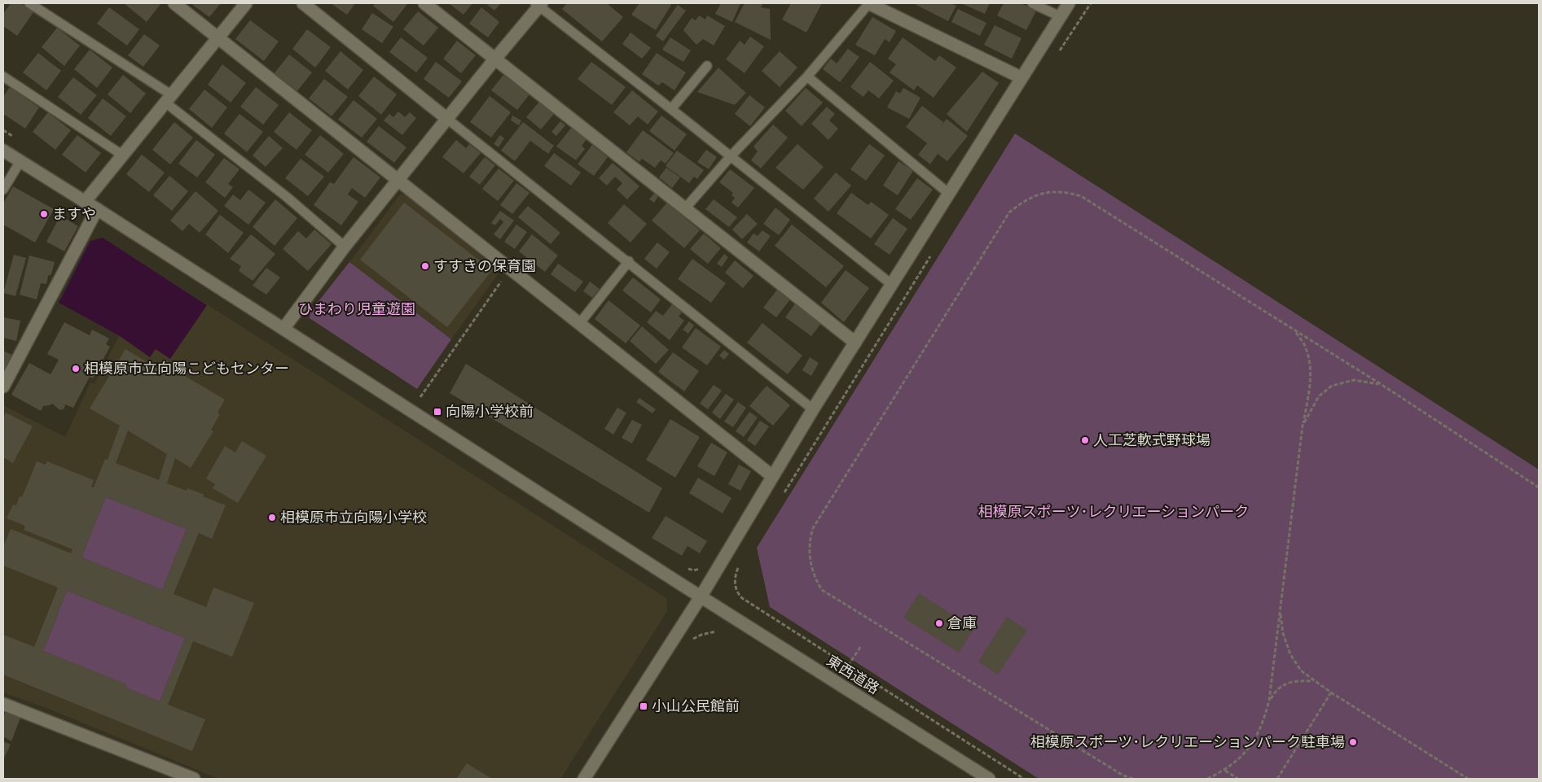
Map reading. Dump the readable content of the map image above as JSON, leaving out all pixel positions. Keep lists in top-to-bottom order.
{
  "streets": {
    "street": ["東西道路"]
  },
  "parks": ["ひまわり児童遊園", "相模原スポーツ･レクリエーションパーク"],
  "places": {
    "other": [
      "ますや",
      "すすきの保育園",
      "相模原市立向陽こどもセンター",
      "人工芝軟式野球場",
      "相模原市立向陽小学校",
      "倉庫",
      "相模原スポーツ･レクリエーションパーク駐車場"
    ],
    "transit": ["向陽小学校前", "小山公民館前"]
  }
}
